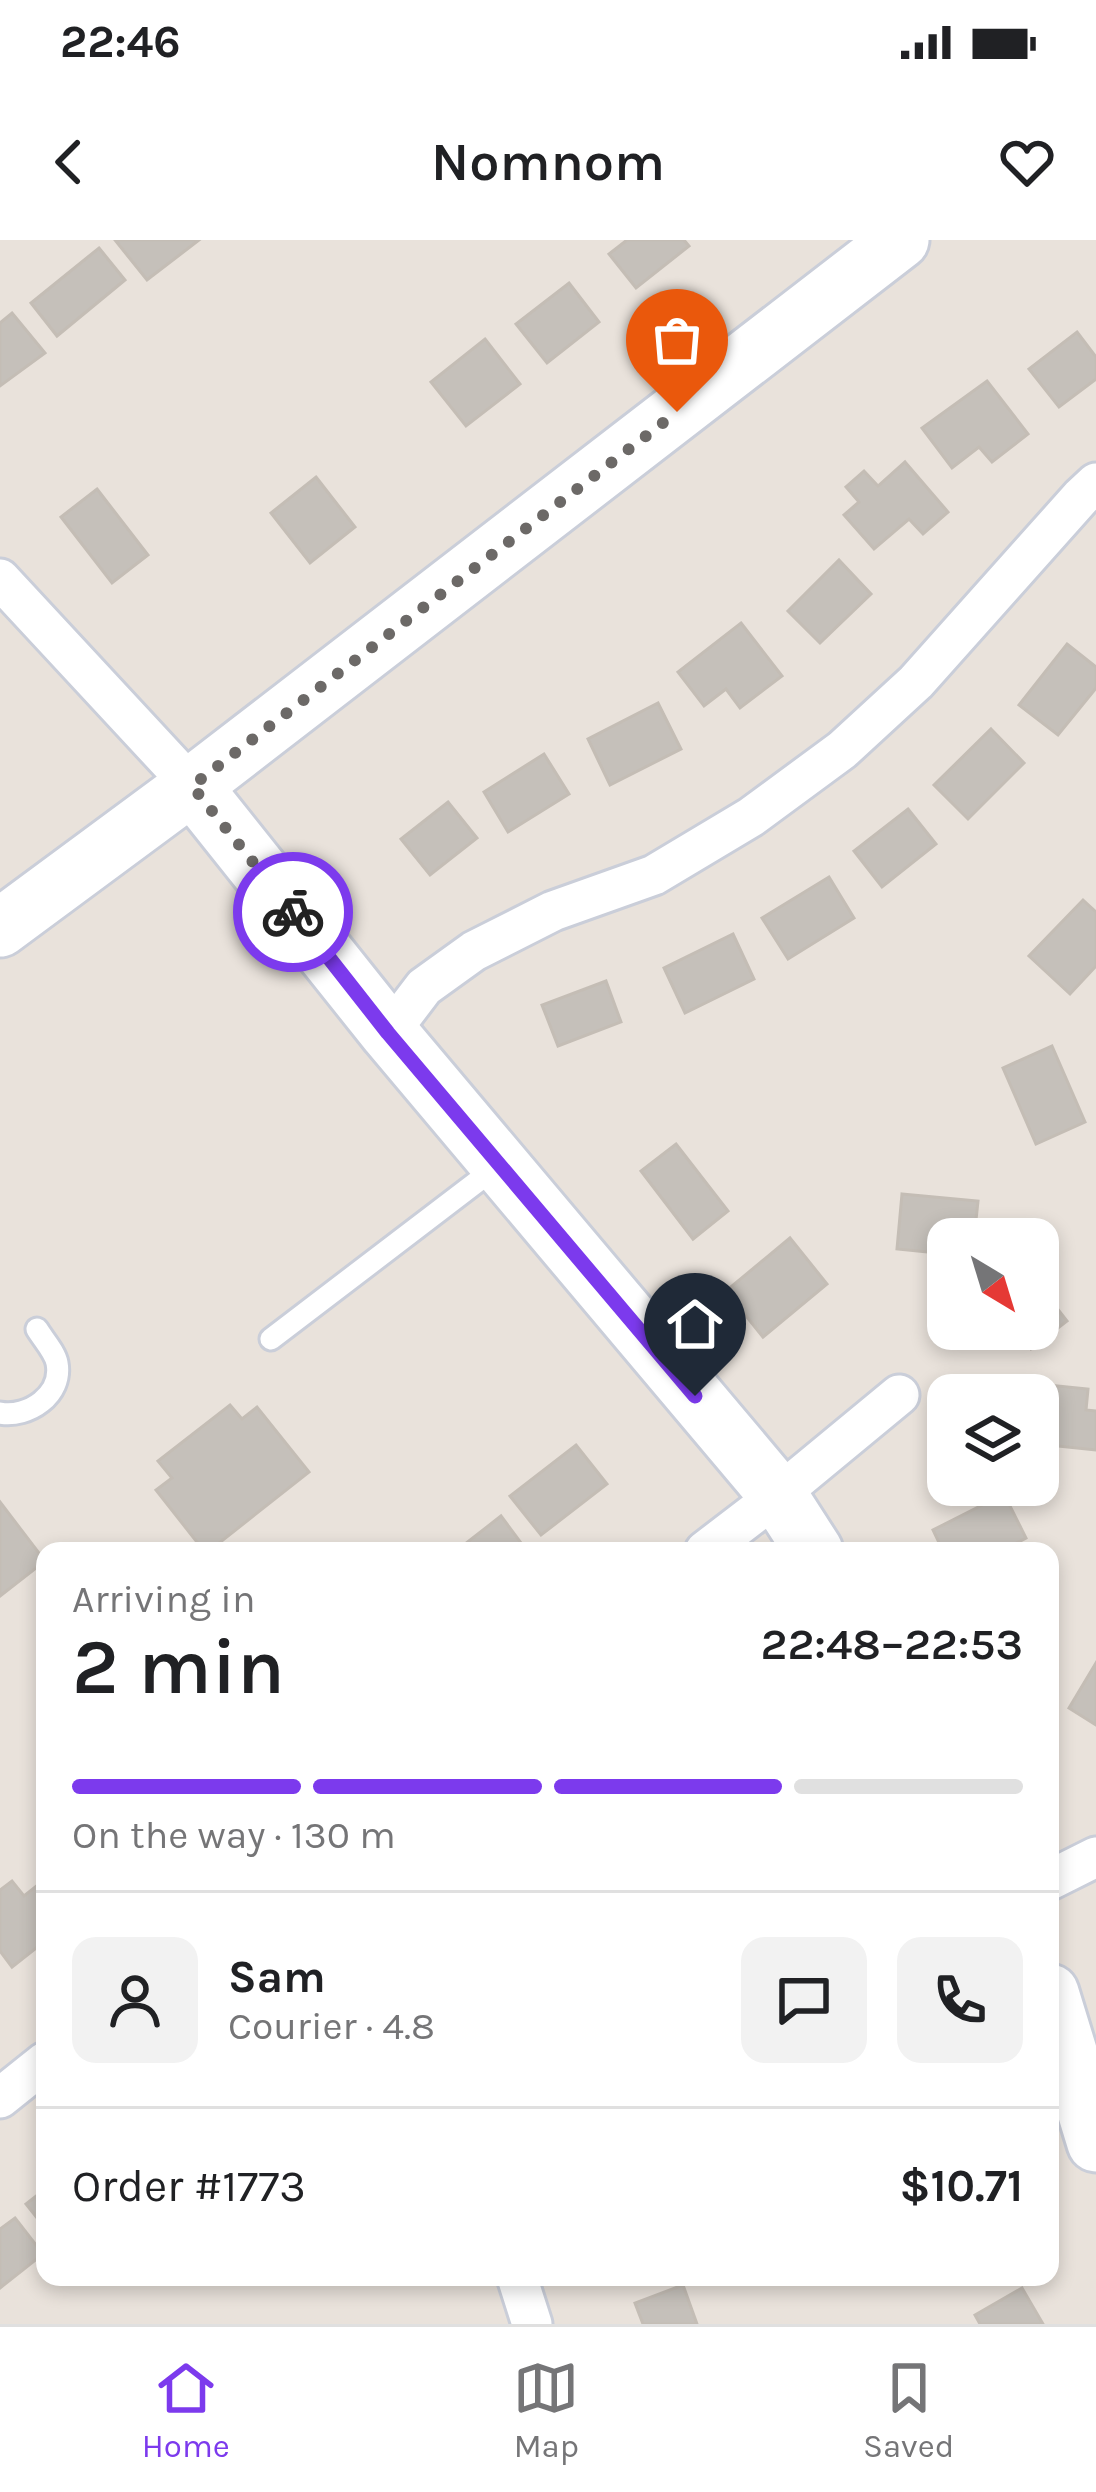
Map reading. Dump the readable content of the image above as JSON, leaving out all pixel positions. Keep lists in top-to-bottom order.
{
  "north": "bottom right",
  "page": {
    "status": "22:46",
    "header": "Nomnom",
    "heading": ["2 min", "Arriving in", "22:48–22:53"],
    "panel": [
      "Sam",
      "Courier · 4.8",
      "Order #1773",
      "$10.71"
    ],
    "bar": "On the way · 130 m",
    "tabs": ["Home", "Map", "Saved"]
  }
}
